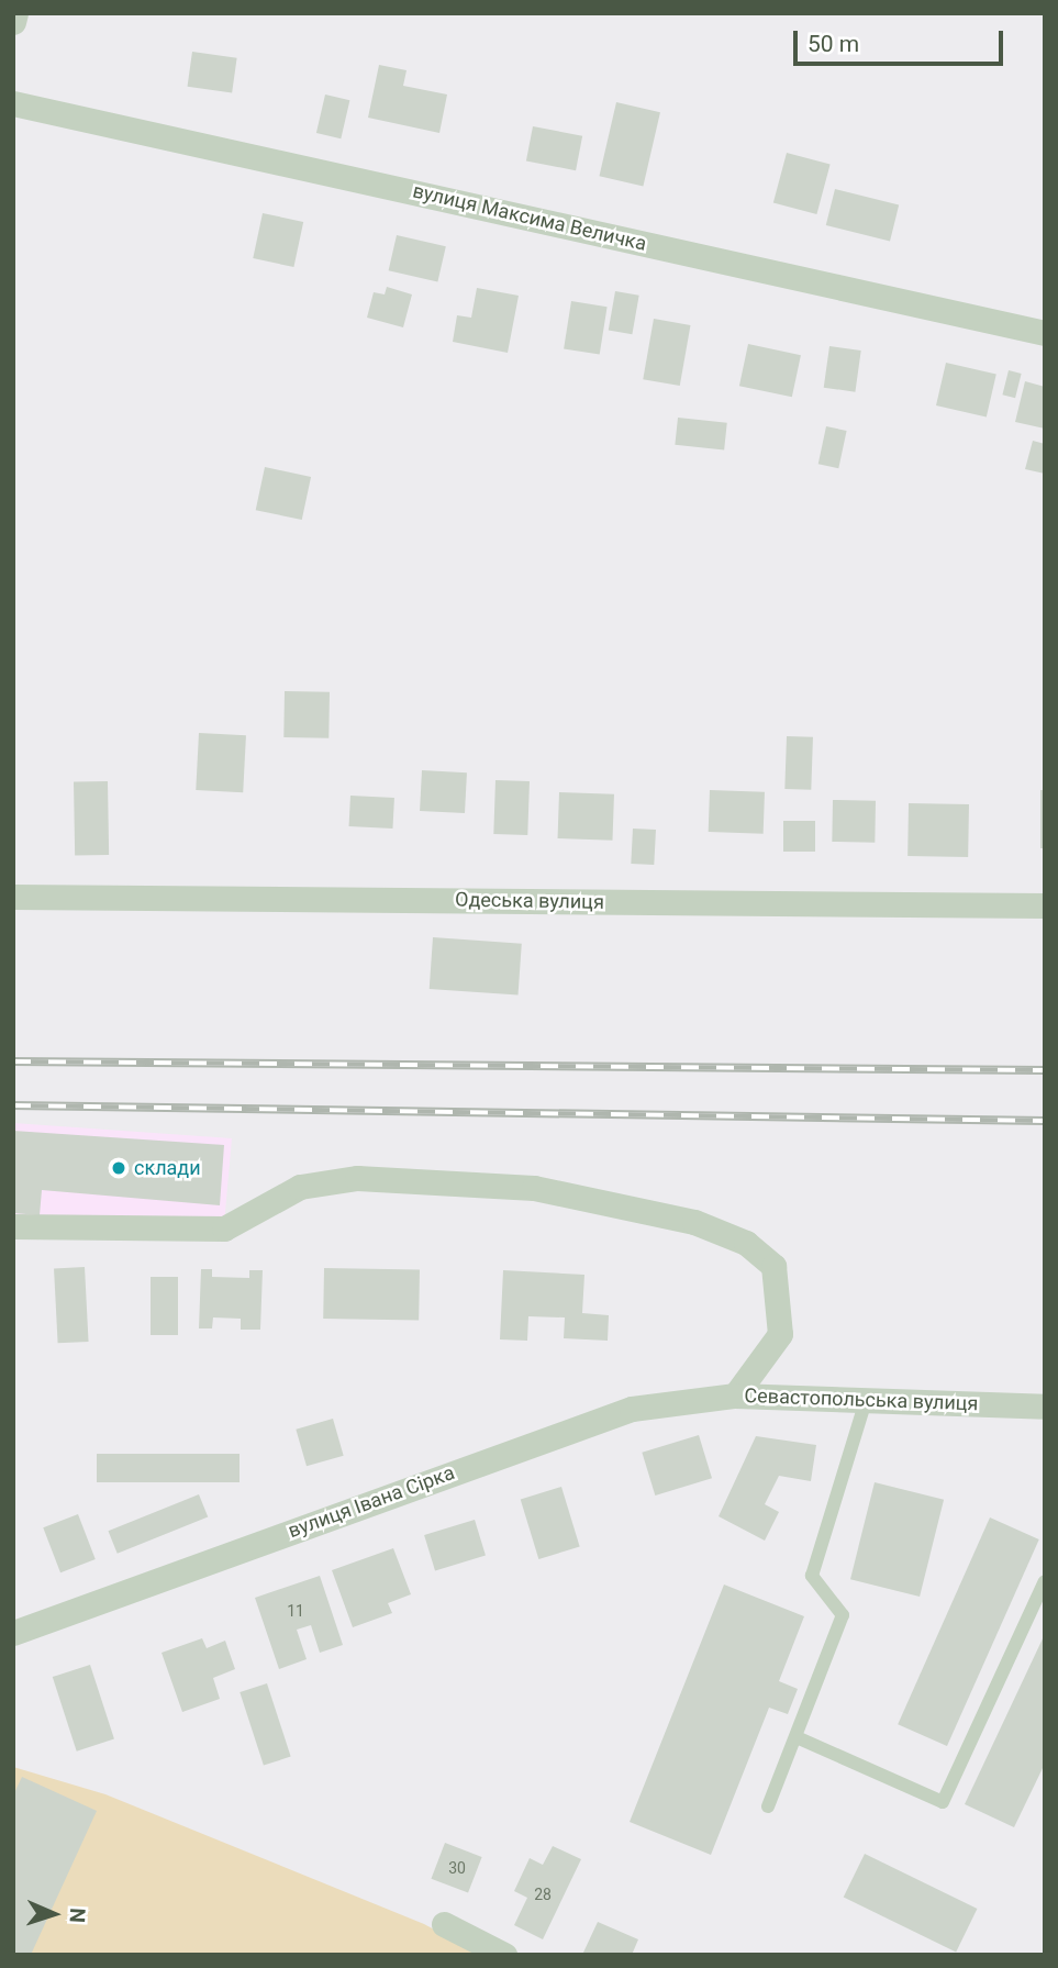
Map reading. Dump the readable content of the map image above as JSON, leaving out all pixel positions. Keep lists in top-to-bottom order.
{
  "streets": {
    "street": [
      "вулиця Максима Величка",
      "Одеська вулиця",
      "Севастопольська вулиця",
      "вулиця Івана Сірка"
    ]
  },
  "crossings": [
    ["Севастопольська вулиця", "вулиця Івана Сірка"]
  ],
  "places": ["склади"],
  "house_numbers": ["11", "30", "28"],
  "scale_bar": "50 m",
  "north": "right"
}
